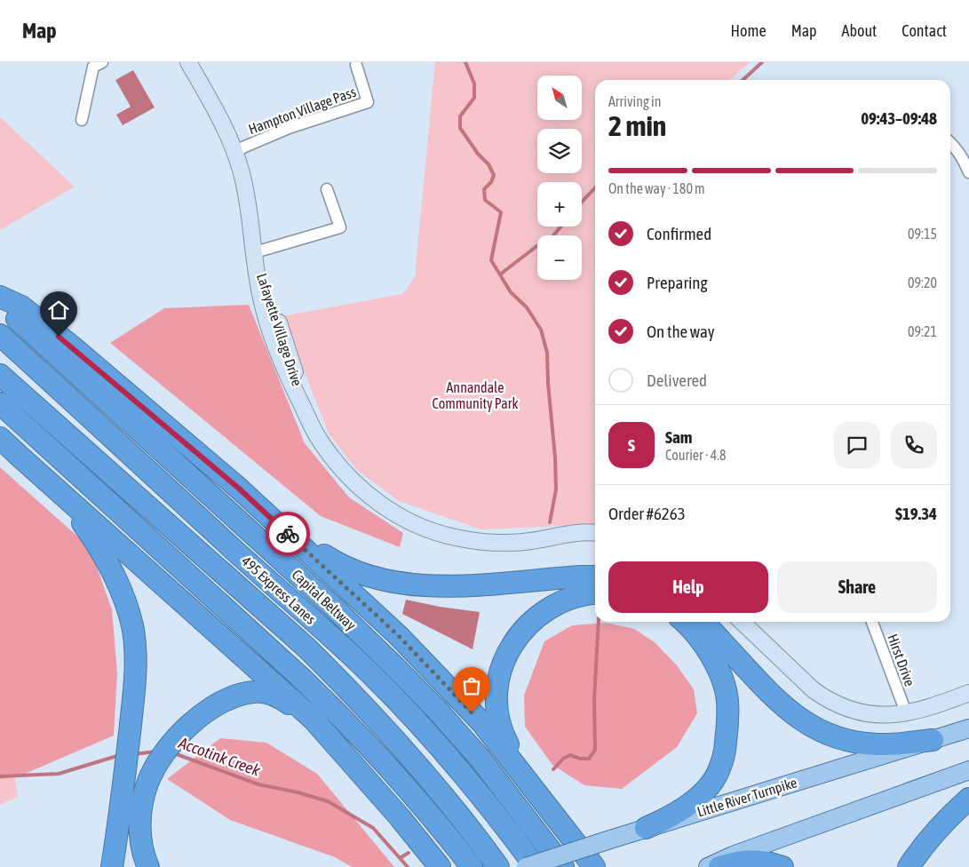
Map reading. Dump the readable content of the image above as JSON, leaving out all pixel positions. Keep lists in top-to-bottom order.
{
  "streets": {
    "highway": ["495 Express Lanes", "Capital Beltway"],
    "main road": ["Little River Turnpike"],
    "street": ["Hampton Village Pass", "Lafayette Village Drive", "Hirst Drive"]
  },
  "crossings": [
    ["Hampton Village Pass", "Lafayette Village Drive"]
  ],
  "water": ["Accotink Creek"],
  "parks": ["Annandale Community Park"],
  "north": "top left",
  "page": {
    "header": "Map",
    "nav": [
      "Home",
      "Map",
      "About",
      "Contact"
    ],
    "map_buttons": ["+", "−"],
    "heading": ["2 min", "Arriving in", "09:43–09:48"],
    "panel": [
      "Sam",
      "Courier · 4.8",
      "Order #6263",
      "$19.34"
    ],
    "bar": "On the way · 180 m",
    "list": [
      ["Confirmed", "09:15"],
      ["Preparing", "09:20"],
      ["On the way", "09:21"],
      "Delivered"
    ],
    "round": "S",
    "buttons": ["Help", "Share"]
  }
}
